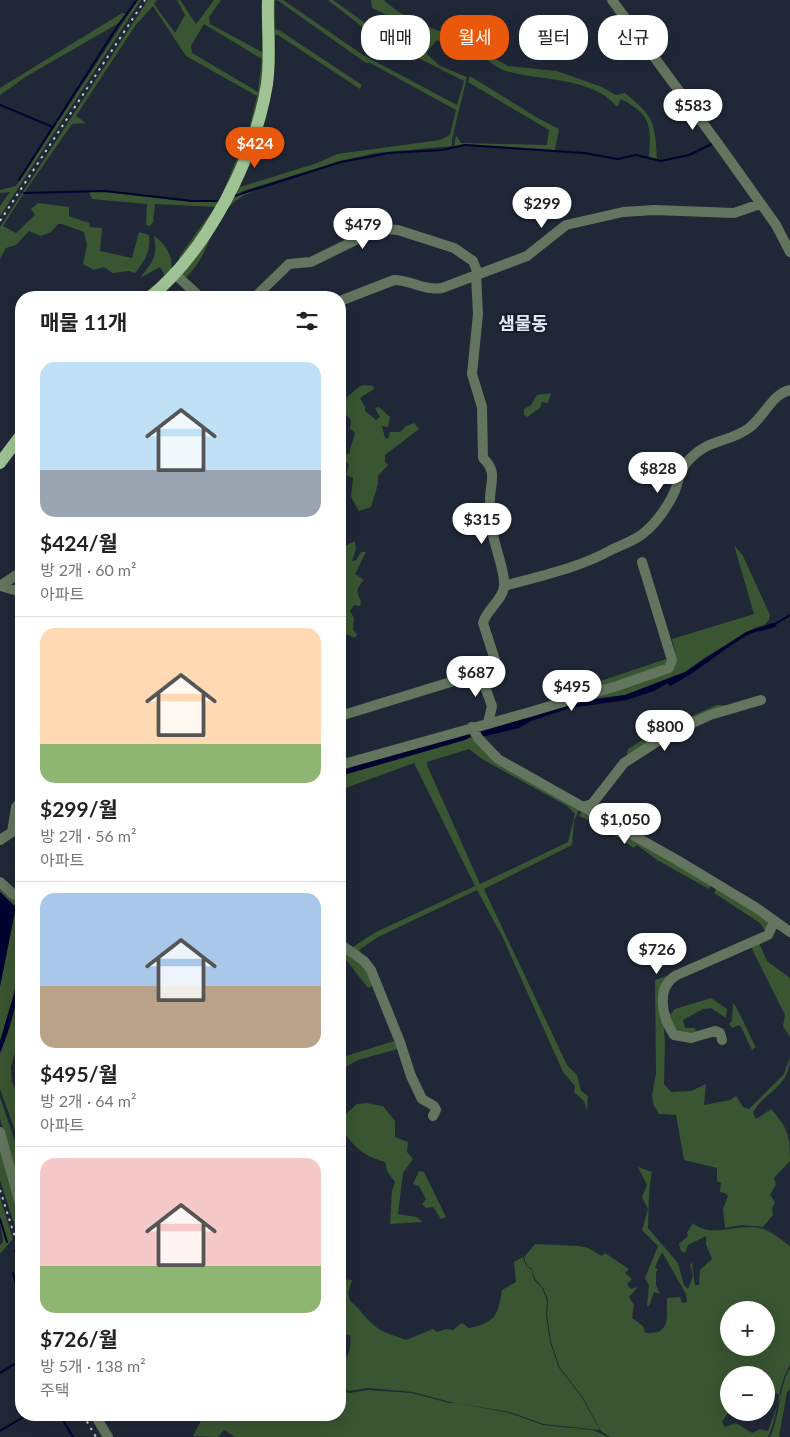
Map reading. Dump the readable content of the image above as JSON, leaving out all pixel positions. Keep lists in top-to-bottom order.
{
  "districts": ["샘물동"],
  "page": {
    "chip": [
      "매매",
      "월세",
      "필터",
      "신규"
    ],
    "price": [
      "$583",
      "$424",
      "$299",
      "$479",
      "$828",
      "$315",
      "$687",
      "$495",
      "$800",
      "$1,050",
      "$726"
    ],
    "heading": "매물 11개",
    "list": [
      {
        "name": "$424/월",
        "note": "방 2개 · 60 m² · 아파트"
      },
      {
        "name": "$299/월",
        "note": "방 2개 · 56 m² · 아파트"
      },
      {
        "name": "$495/월",
        "note": "방 2개 · 64 m² · 아파트"
      },
      {
        "name": "$726/월",
        "note": "방 5개 · 138 m² · 주택"
      }
    ],
    "map_buttons": ["+", "−"]
  }
}
